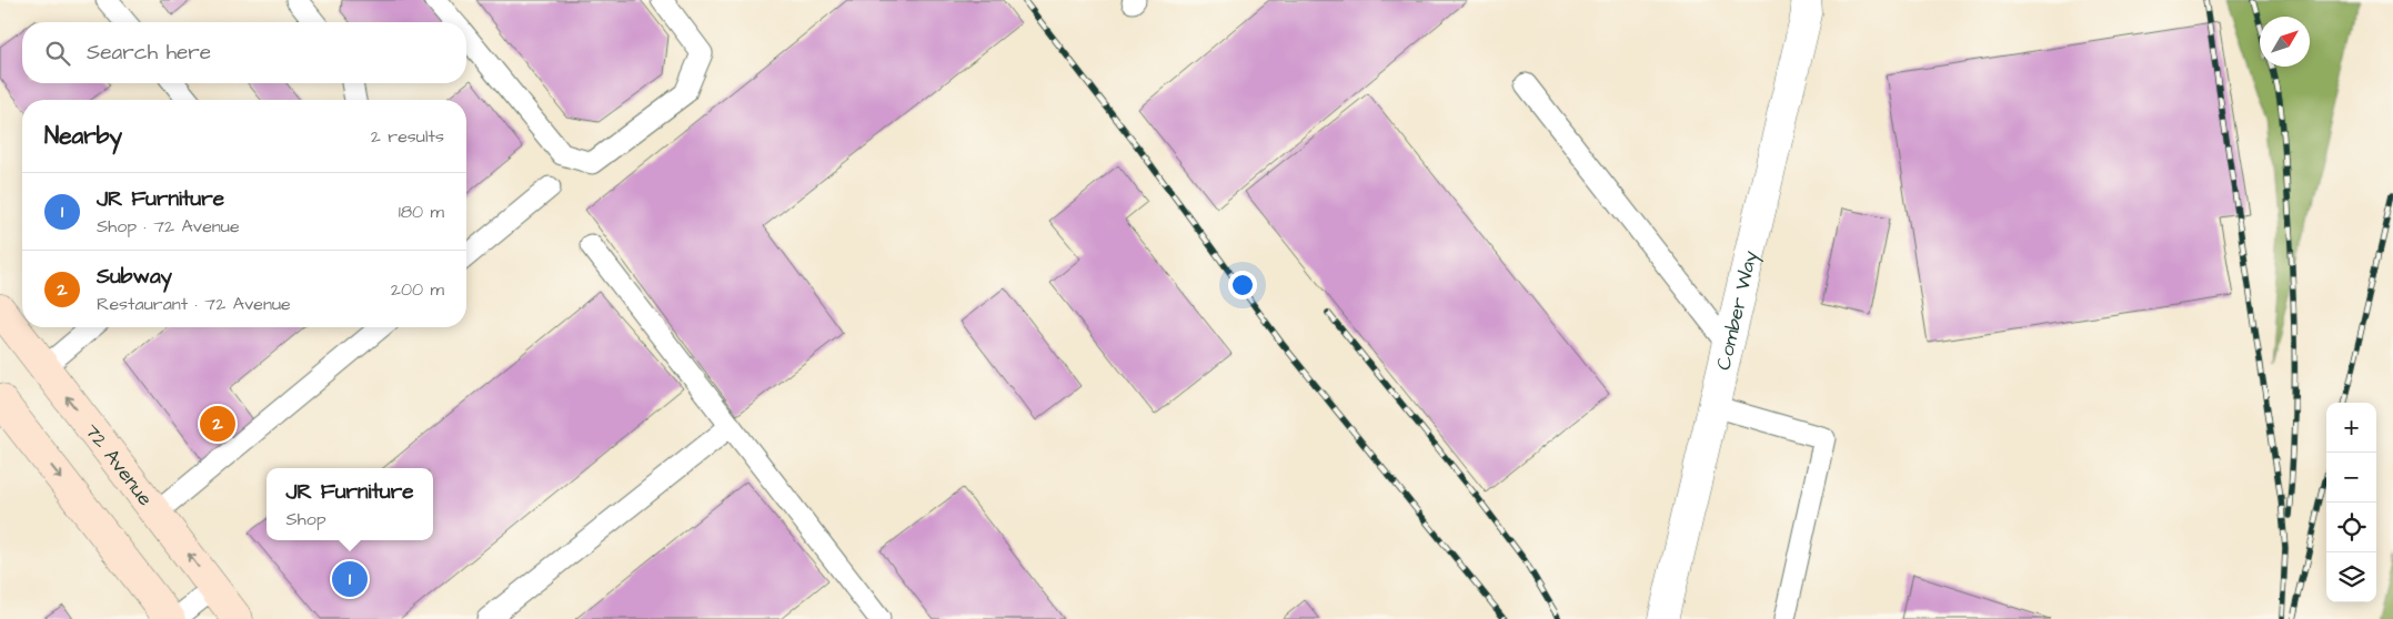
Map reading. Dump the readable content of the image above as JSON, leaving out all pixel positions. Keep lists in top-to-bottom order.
{
  "streets": {
    "main road": ["72 Avenue"],
    "street": ["Comber Way"]
  },
  "north": "top right",
  "page": {
    "search": "Search here",
    "heading": ["Nearby", "2 results"],
    "list": [
      {
        "mark": "1",
        "name": "JR Furniture",
        "note": "Shop · 72 Avenue",
        "value": "180 m"
      },
      {
        "mark": "2",
        "name": "Subway",
        "note": "Restaurant · 72 Avenue",
        "value": "200 m"
      }
    ],
    "map_buttons": ["+", "−"],
    "pins": ["2", "1"],
    "popup": ["JR Furniture", "Shop"]
  }
}
